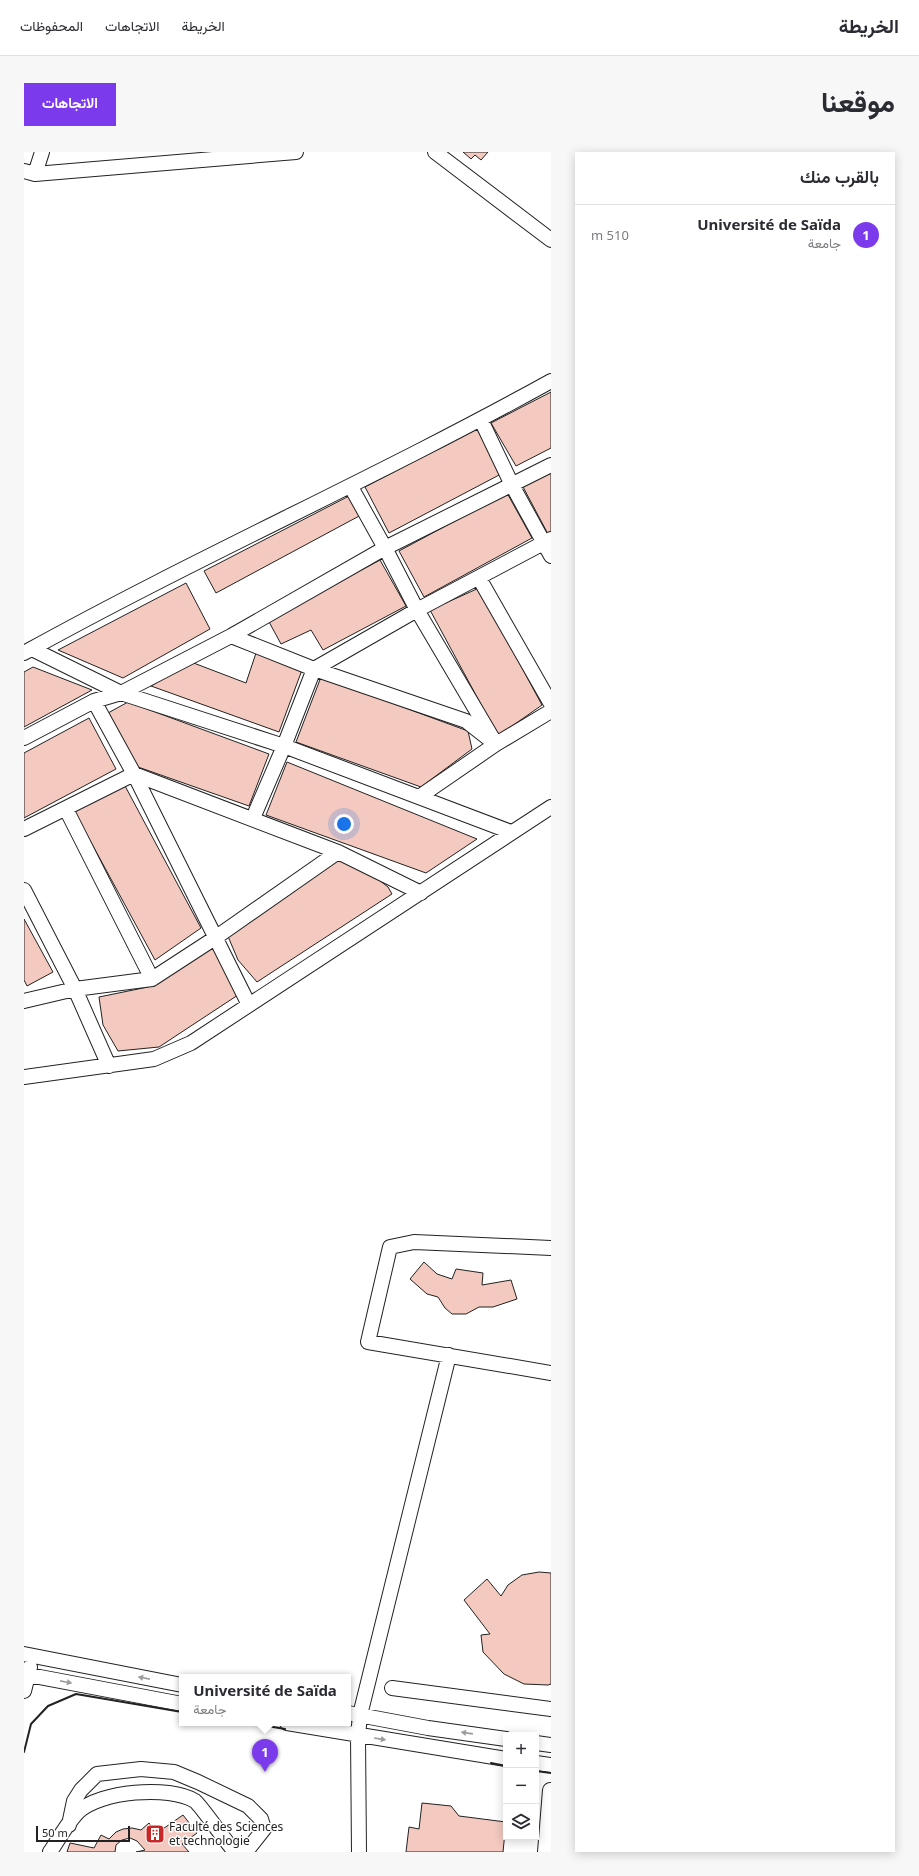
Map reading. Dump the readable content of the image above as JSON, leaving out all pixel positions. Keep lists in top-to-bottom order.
{
  "places": {
    "building": ["Faculté des Sciences et technologie"]
  },
  "scale_bar": "50 m",
  "page": {
    "header": "الخريطة",
    "nav": ["الخريطة", "الاتجاهات", "المحفوظات"],
    "title": "موقعنا",
    "buttons": "الاتجاهات",
    "heading": "بالقرب منك",
    "list": [
      {
        "mark": "1",
        "name": "Université de Saïda",
        "note": "جامعة",
        "value": "510 m"
      }
    ],
    "popup": ["Université de Saïda", "جامعة"],
    "map_buttons": ["+", "−"],
    "pins": "1",
    "scale": "50 m"
  }
}
